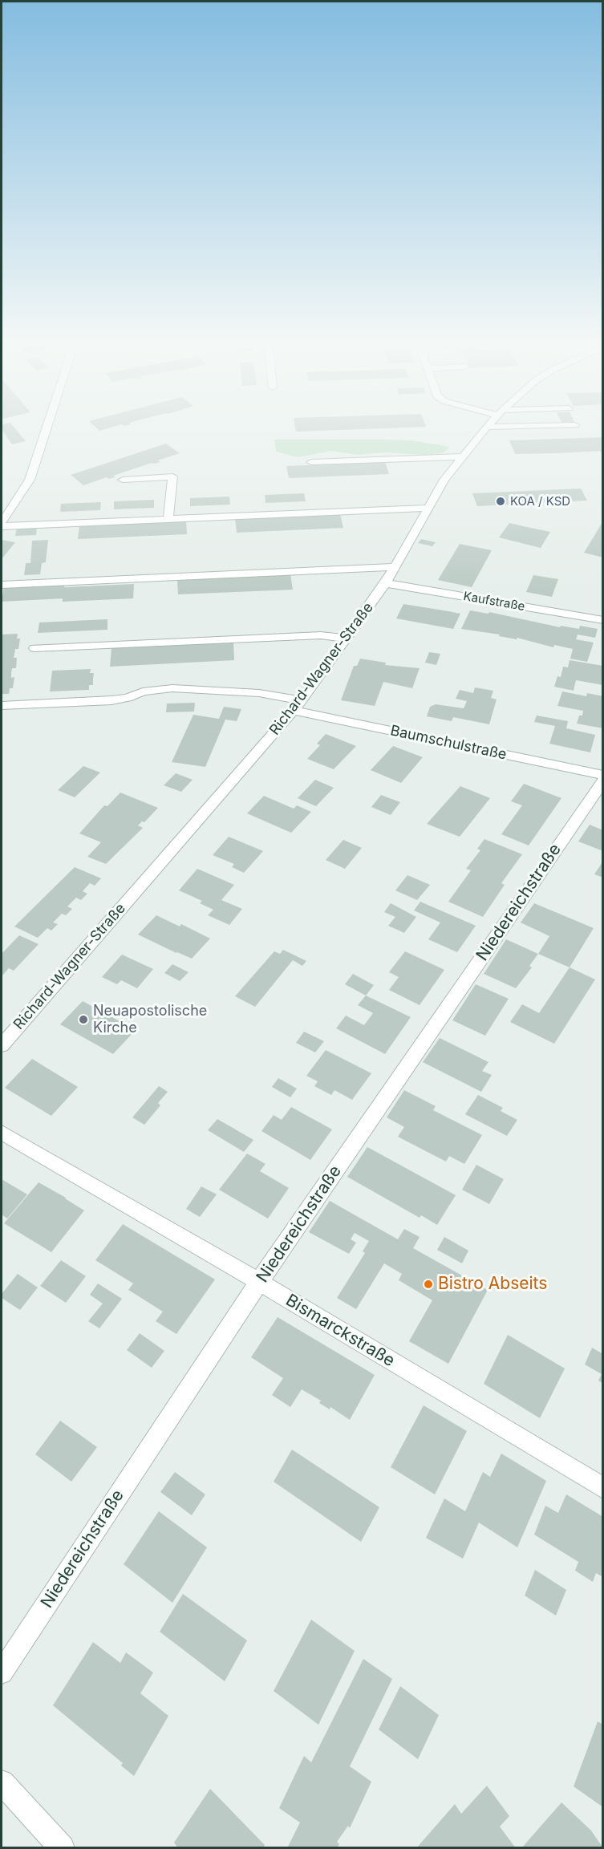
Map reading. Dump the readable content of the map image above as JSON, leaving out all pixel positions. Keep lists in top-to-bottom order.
{
  "streets": {
    "street": [
      "Kaufstraße",
      "Richard-Wagner-Straße",
      "Baumschulstraße",
      "Niedereichstraße",
      "Bismarckstraße"
    ]
  },
  "crossings": [
    ["Kaufstraße", "Richard-Wagner-Straße"],
    ["Richard-Wagner-Straße", "Baumschulstraße"],
    ["Niedereichstraße", "Bismarckstraße"]
  ],
  "places": ["KOA / KSD", "Neuapostolische Kirche", "Bistro Abseits"]
}
